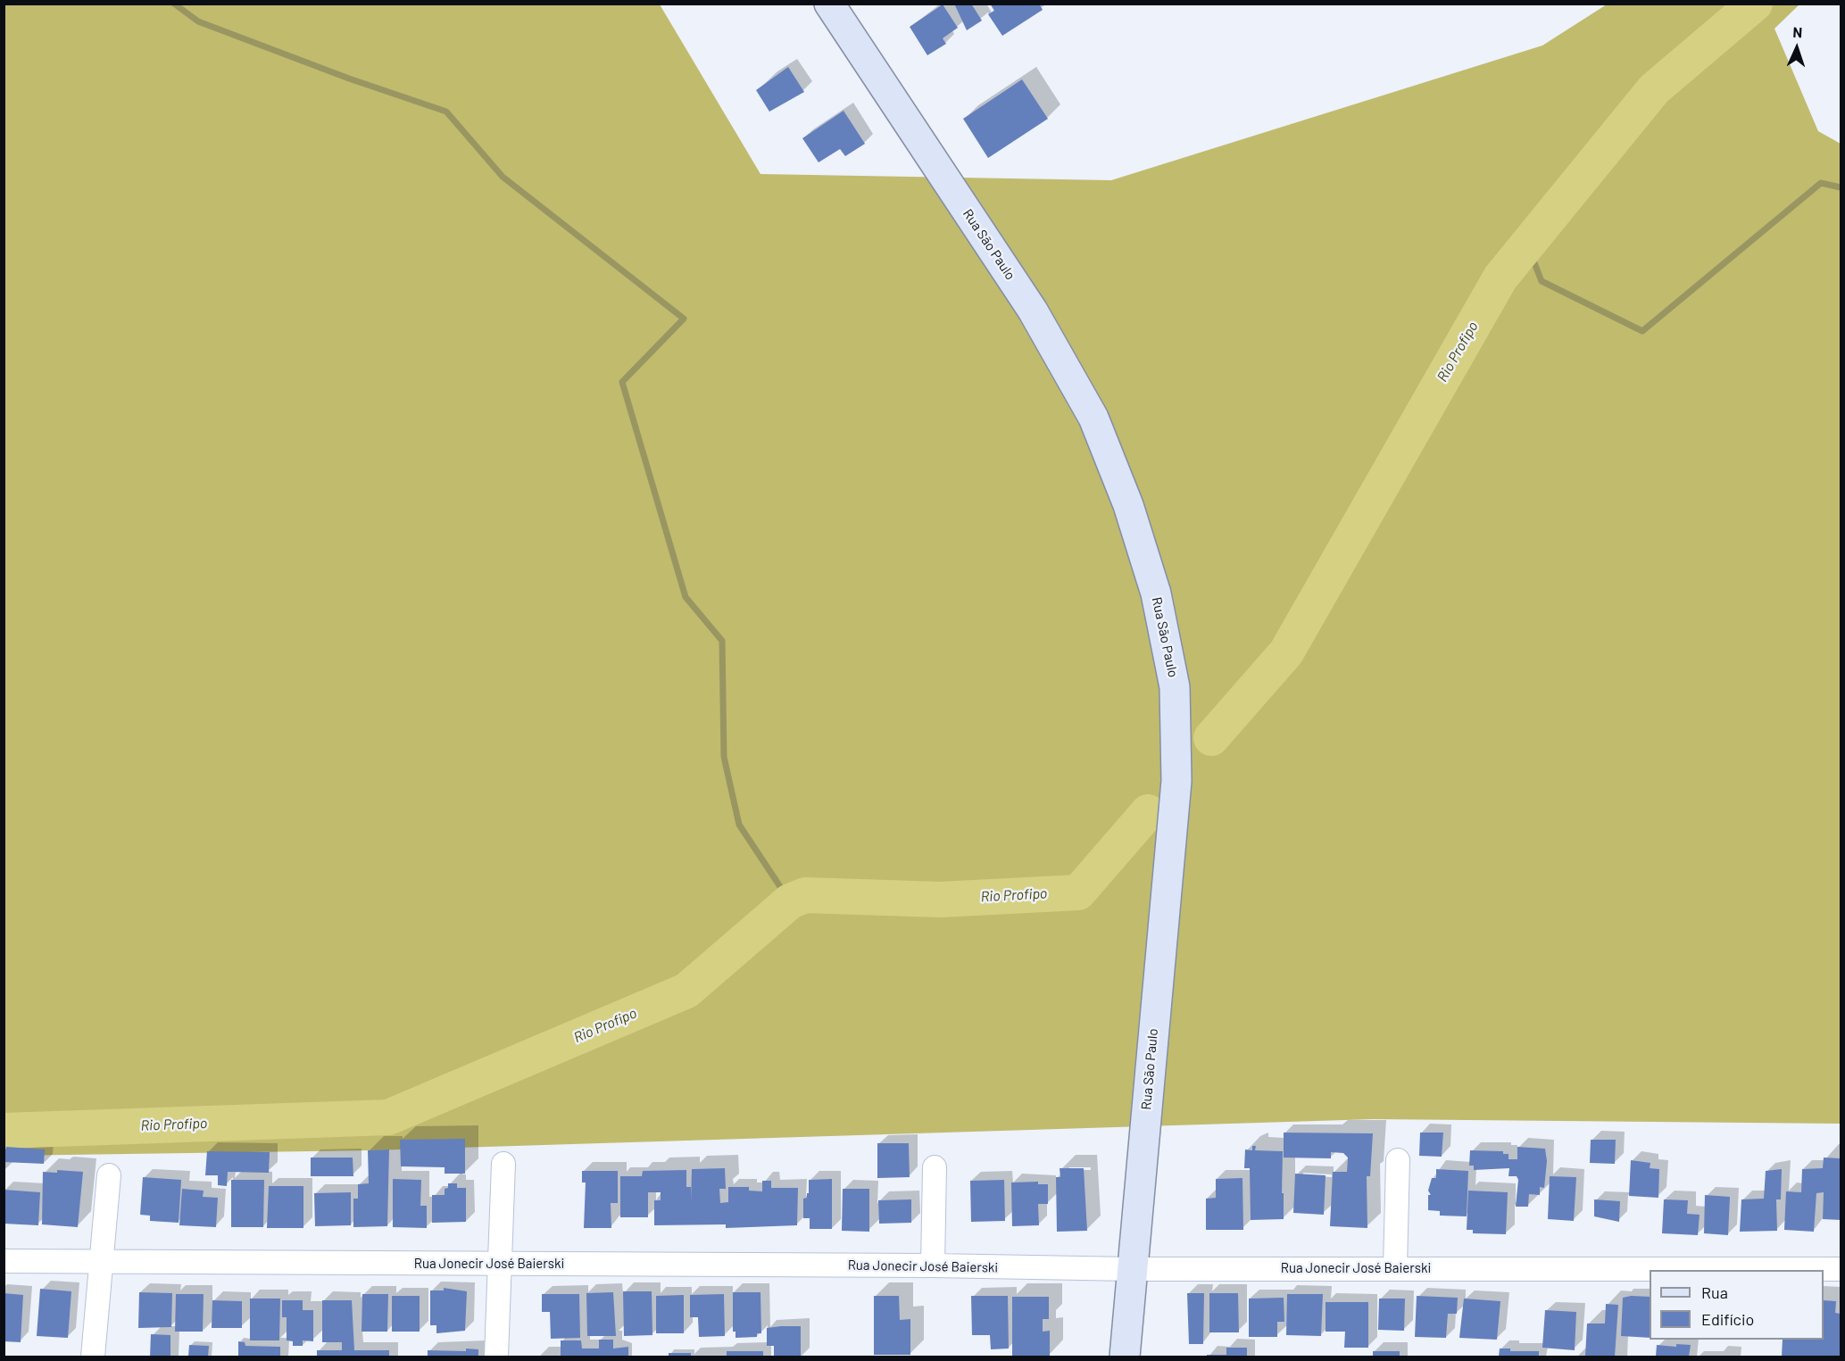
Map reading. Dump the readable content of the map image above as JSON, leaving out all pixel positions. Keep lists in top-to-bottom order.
{
  "streets": {
    "main road": ["Rua São Paulo"],
    "street": ["Rua Jonecir José Baierski"]
  },
  "crossings": [
    ["Rua São Paulo", "Rua Jonecir José Baierski"]
  ],
  "water": ["Rio Profipo"],
  "legend": ["Rua", "Edifício"],
  "north": "top"
}
